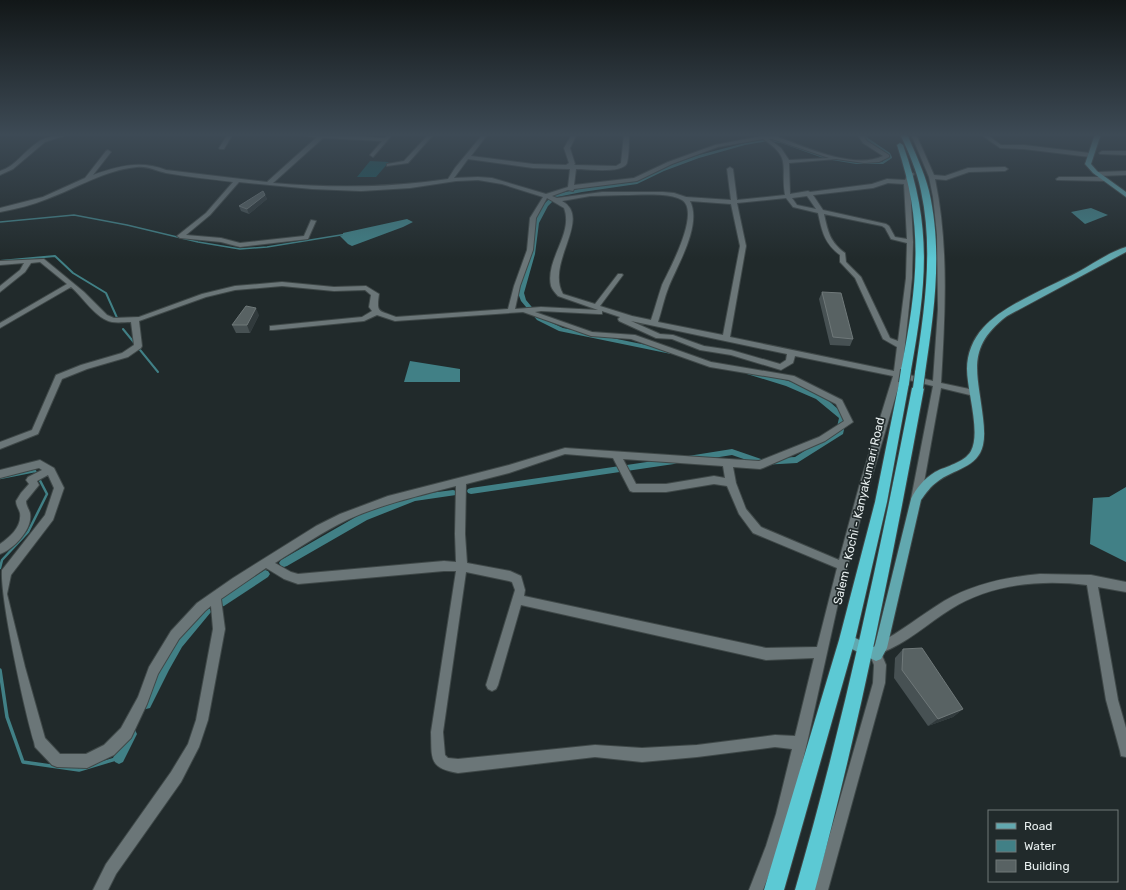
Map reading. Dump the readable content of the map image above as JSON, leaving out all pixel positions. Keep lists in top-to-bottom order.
{
  "streets": {
    "highway": ["Salem - Kochi - Kanyakumari Road"]
  },
  "legend": ["Road", "Water", "Building"]
}
